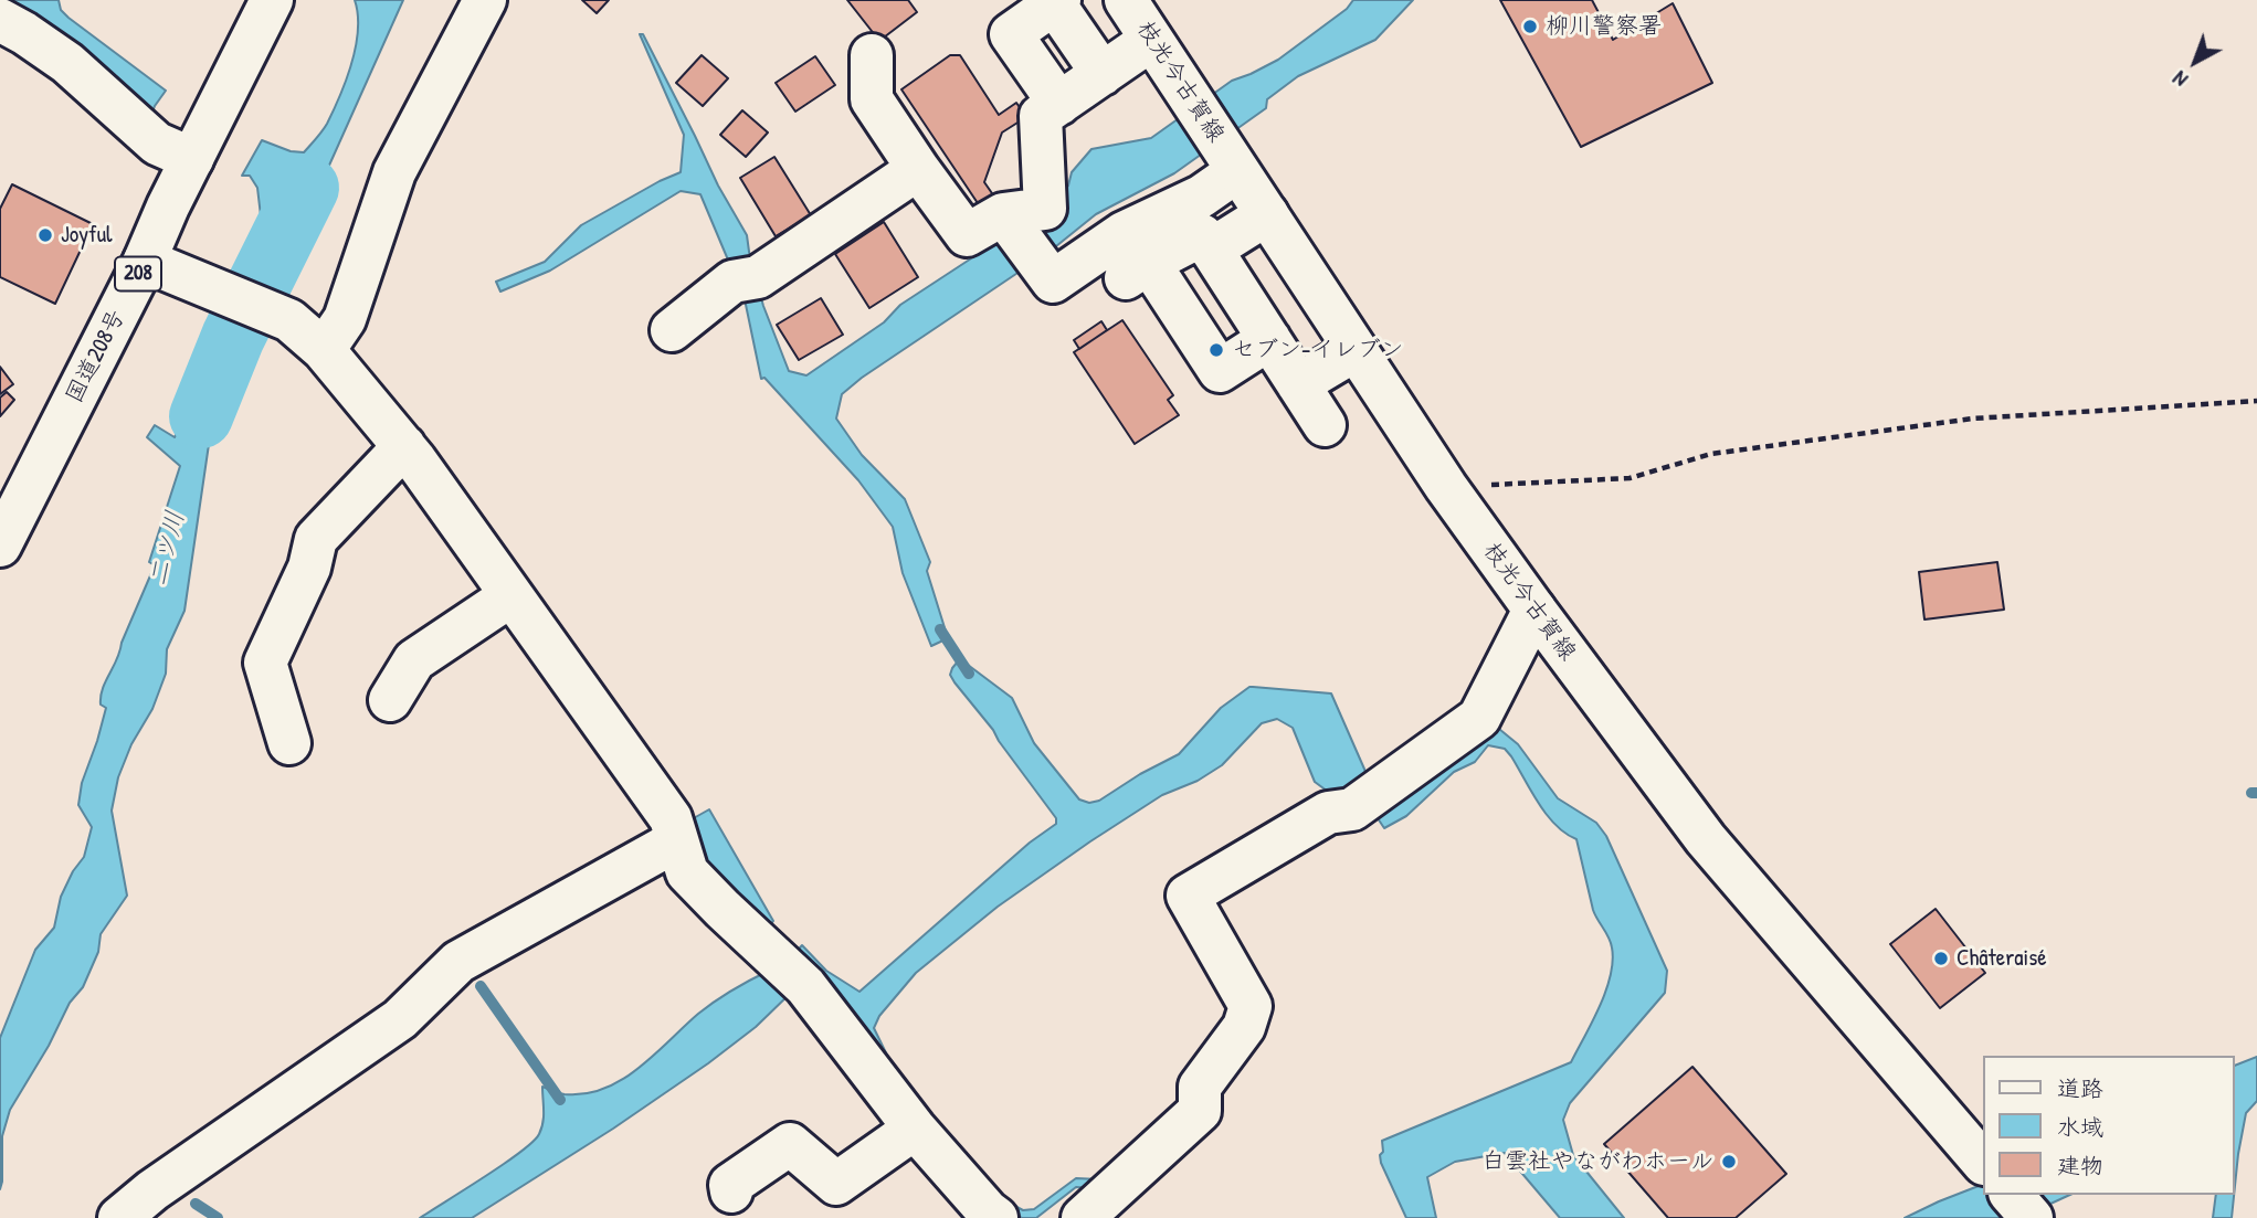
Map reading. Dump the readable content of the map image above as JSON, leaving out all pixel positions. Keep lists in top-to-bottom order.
{
  "streets": {
    "main road": ["枝光今古賀線", "208", "国道208号"]
  },
  "water": ["二ツ川"],
  "places": [
    "柳川警察署",
    "Joyful",
    "セブン-イレブン",
    "Châteraisé",
    "白雲社やながわホール"
  ],
  "legend": ["道路", "水域", "建物"],
  "north": "bottom left"
}
